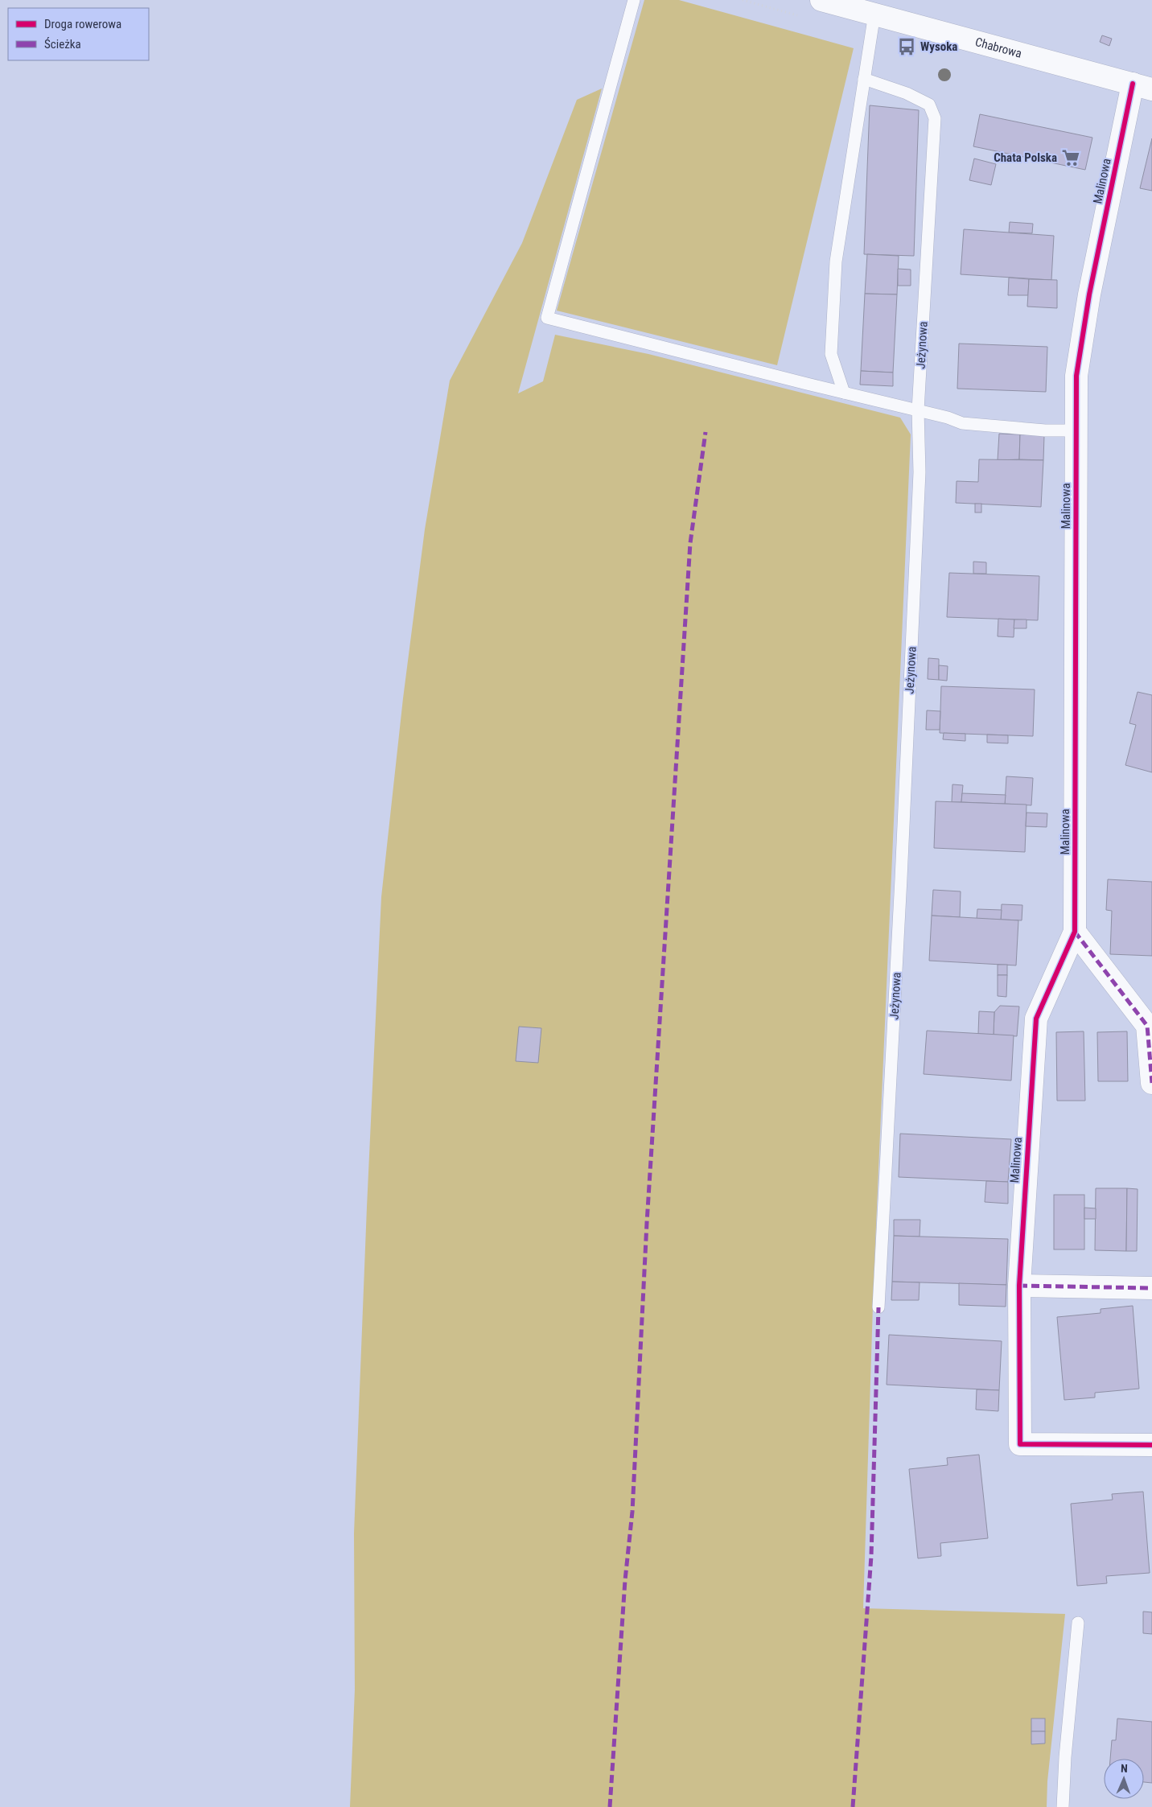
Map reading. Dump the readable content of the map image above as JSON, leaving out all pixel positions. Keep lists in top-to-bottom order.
{
  "streets": {
    "street": ["Chabrowa", "Malinowa"],
    "lane": ["Jeżynowa"]
  },
  "crossings": [
    ["Chabrowa", "Malinowa"]
  ],
  "places": {
    "bus stop": ["Wysoka"],
    "supermarket": ["Chata Polska"]
  },
  "legend": ["Droga rowerowa", "Ścieżka"],
  "north": "top"
}
